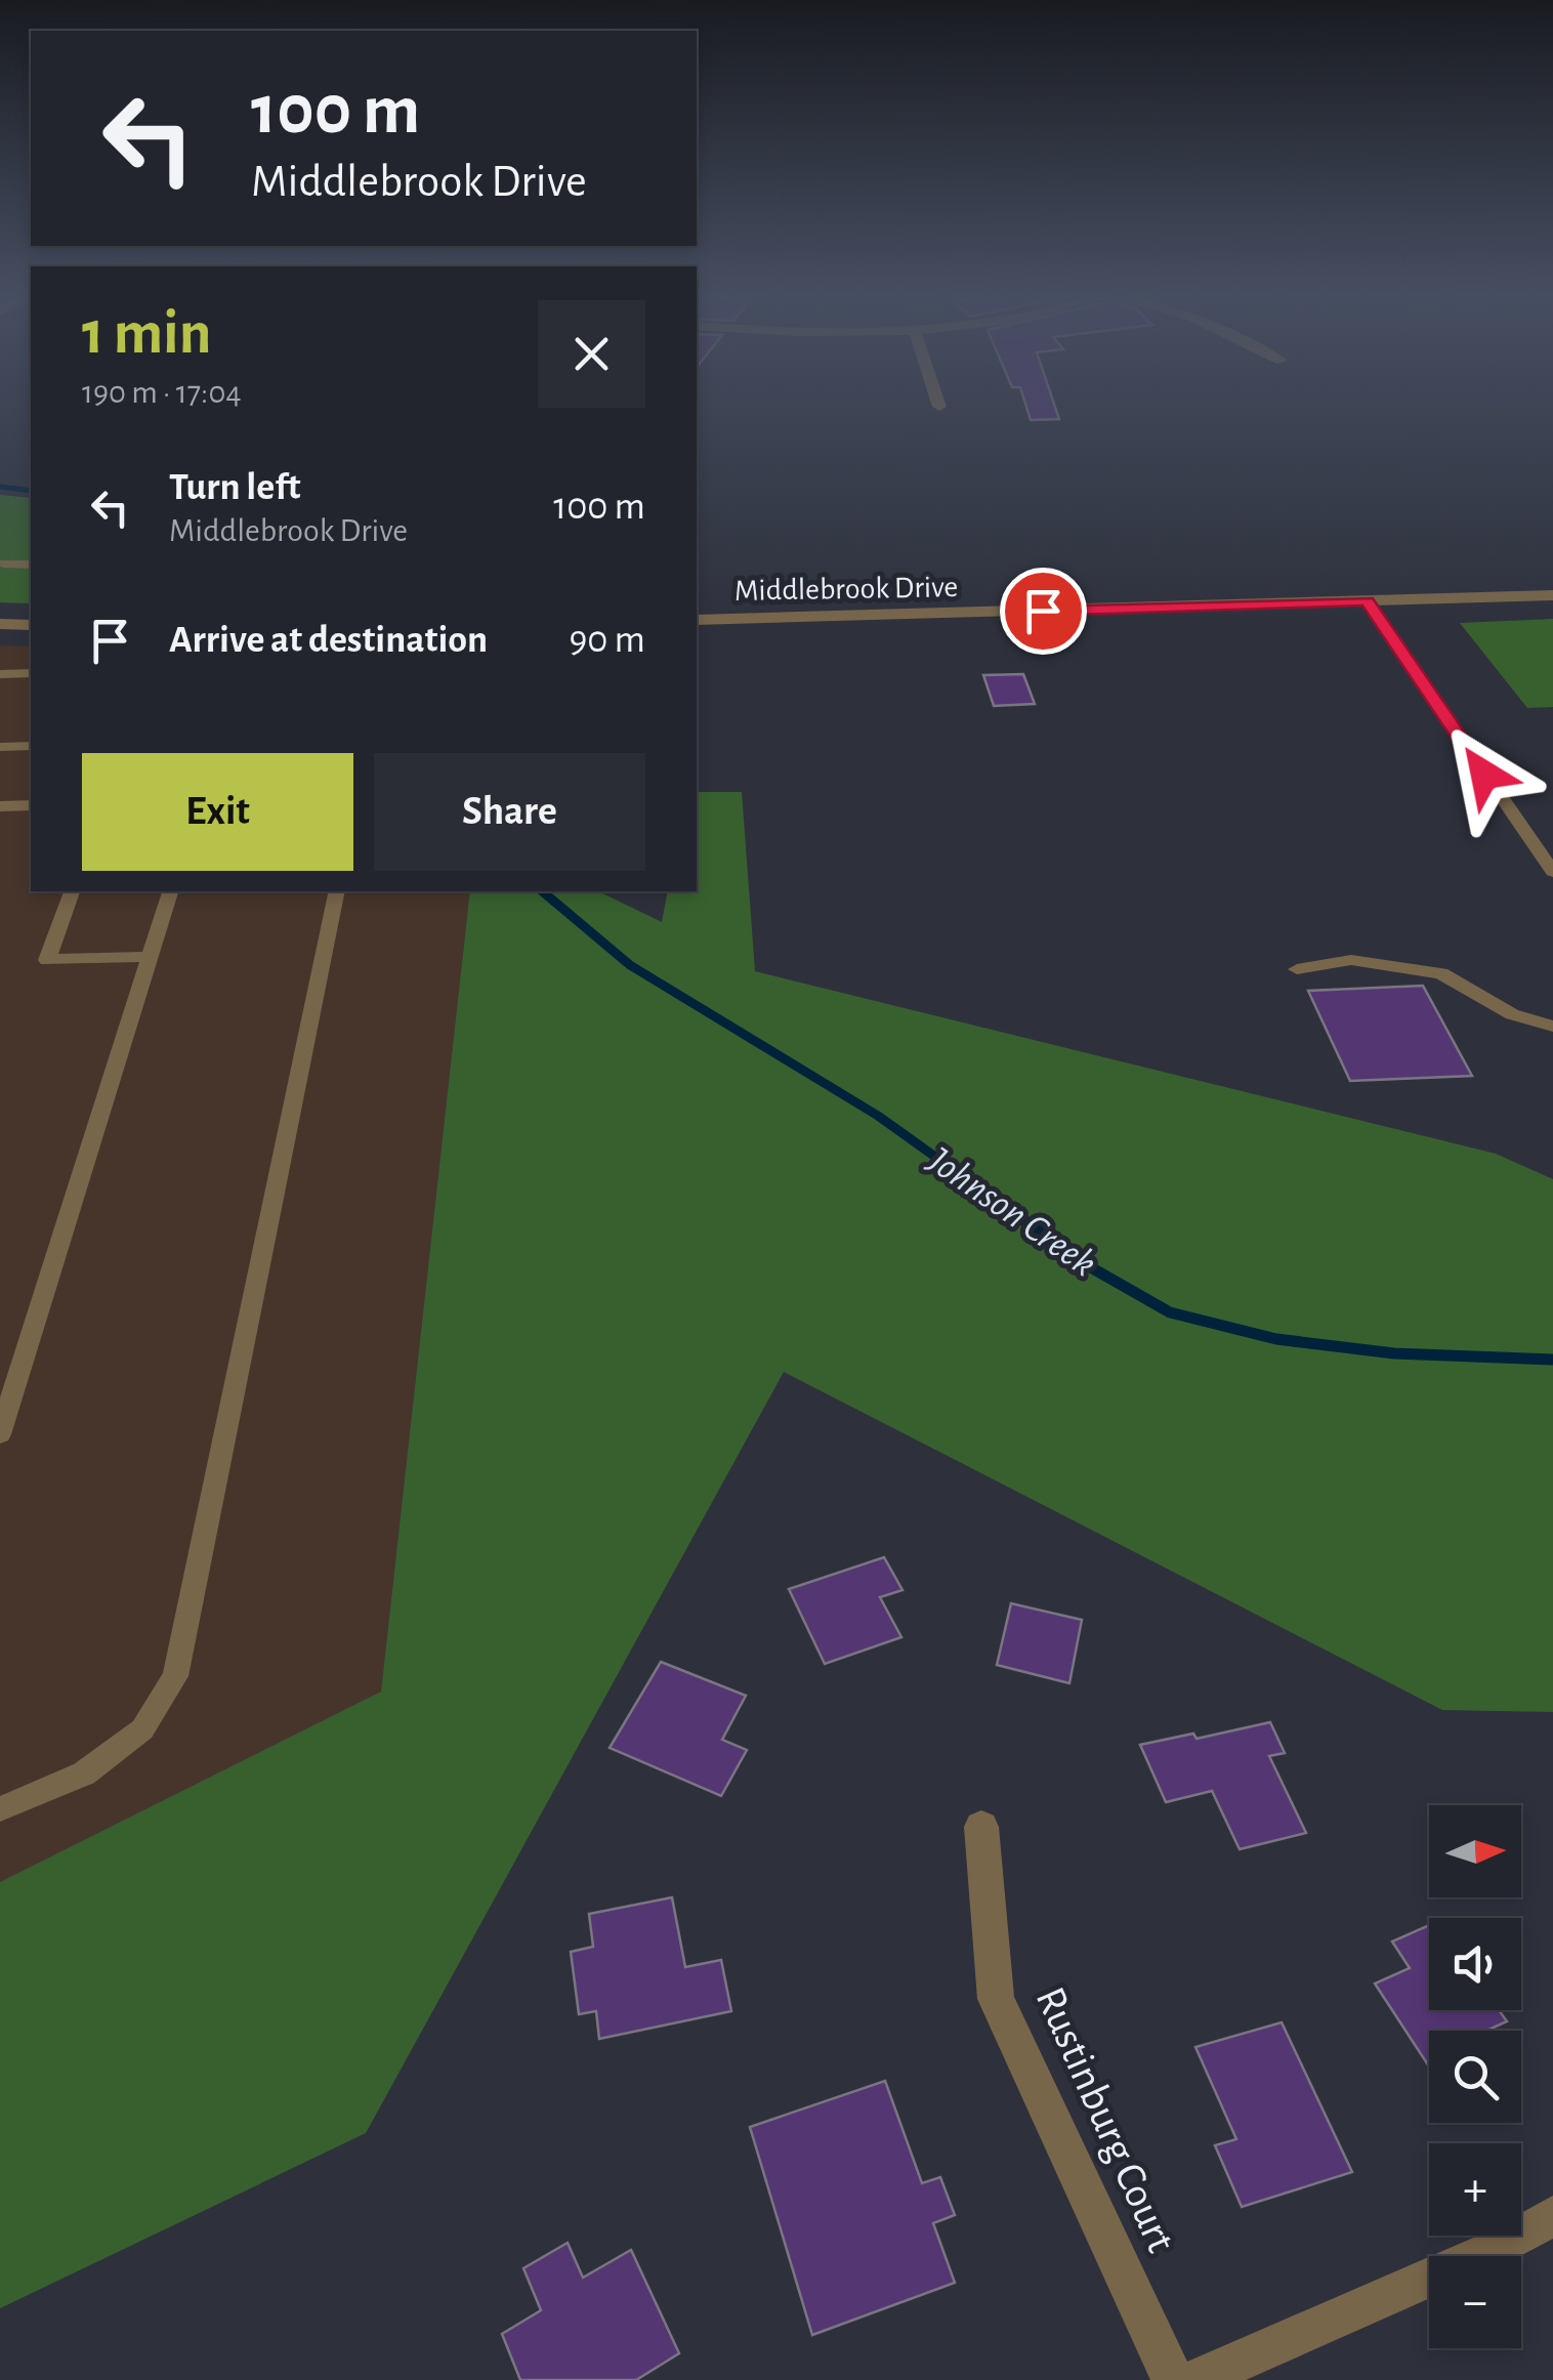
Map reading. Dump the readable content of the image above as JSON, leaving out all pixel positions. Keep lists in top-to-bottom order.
{
  "streets": {
    "street": ["Middlebrook Drive", "Rustinburg Court"]
  },
  "water": ["Johnson Creek"],
  "north": "right",
  "page": {
    "turn": ["100 m", "Middlebrook Drive"],
    "heading": ["1 min", "190 m · 17:04"],
    "list": [
      {
        "name": "Turn left",
        "note": "Middlebrook Drive",
        "value": "100 m"
      },
      {
        "name": "Arrive at destination",
        "value": "90 m"
      }
    ],
    "buttons": ["Exit", "Share"],
    "map_buttons": ["+", "−"]
  }
}
